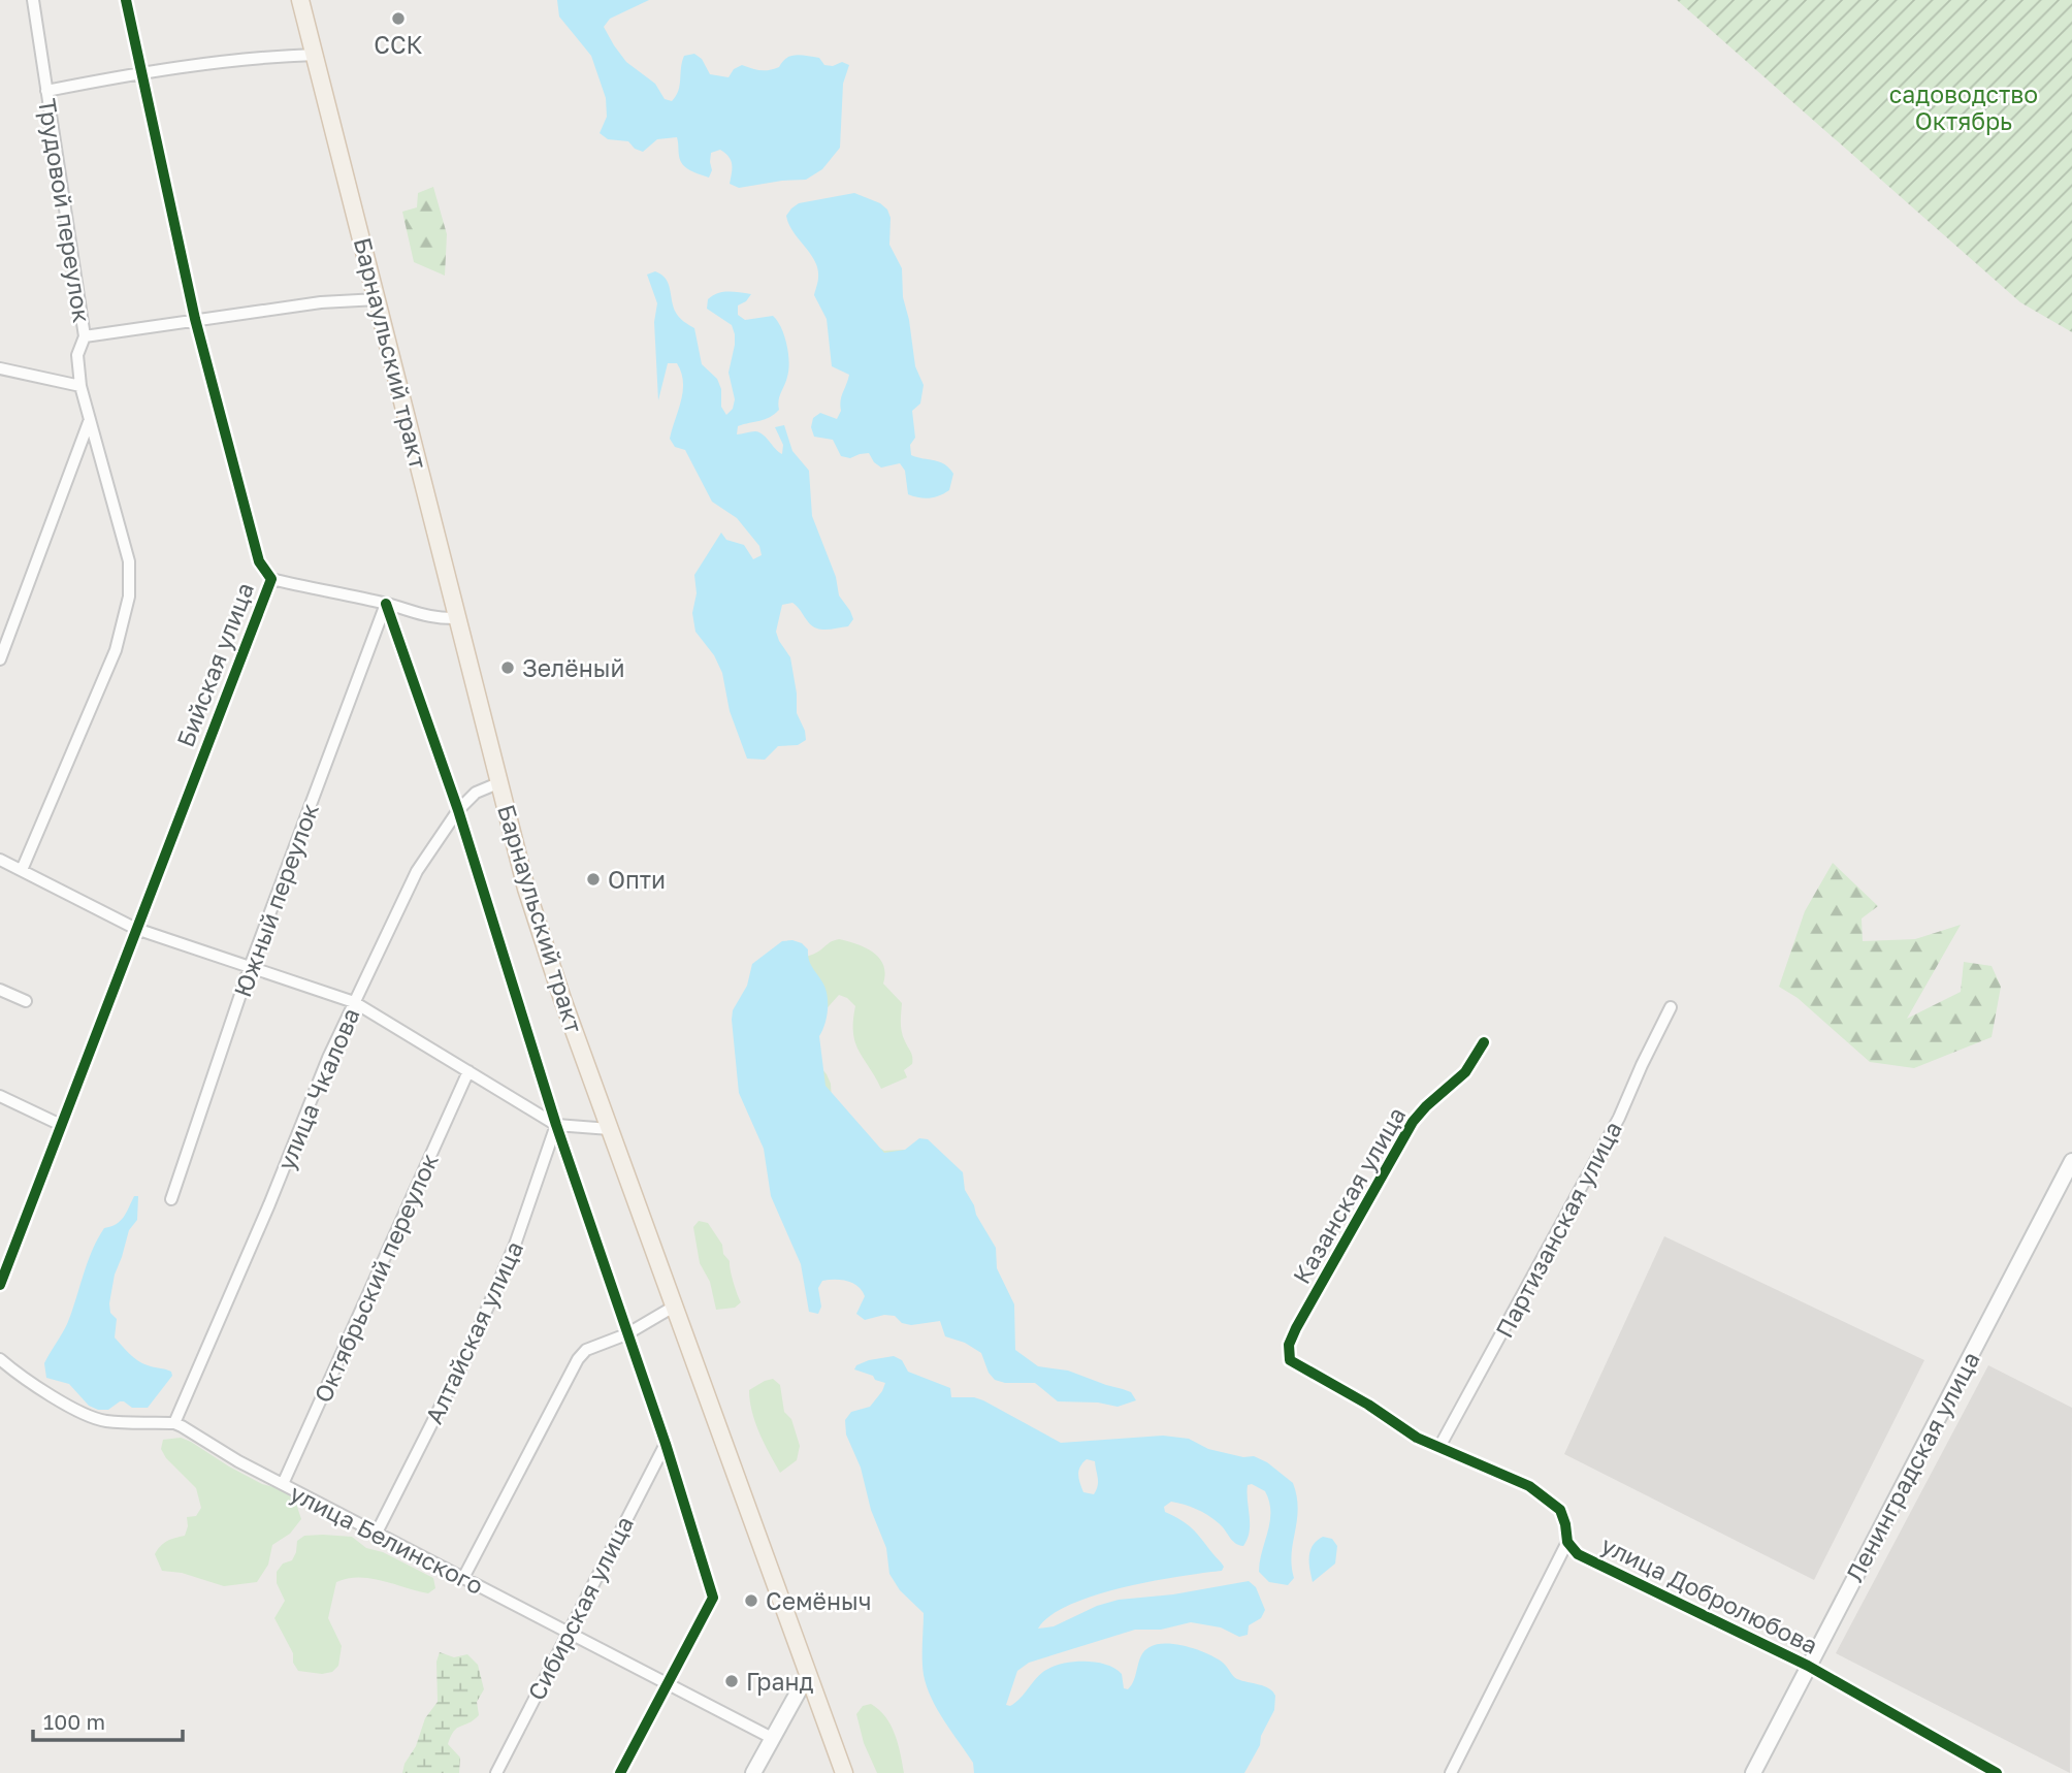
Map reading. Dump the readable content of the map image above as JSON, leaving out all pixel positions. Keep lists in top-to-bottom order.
{
  "streets": {
    "main road": ["Барнаульский тракт"],
    "street": [
      "Трудовой переулок",
      "Бийская улица",
      "Южный переулок",
      "улица Чкалова",
      "Казанская улица",
      "Партизанская улица",
      "Октябрьский переулок",
      "Алтайская улица",
      "Ленинградская улица",
      "улица Белинского",
      "улица Добролюбова",
      "Сибирская улица"
    ]
  },
  "crossings": [
    ["Барнаульский тракт", "улица Чкалова"],
    ["улица Чкалова", "улица Белинского"],
    ["Казанская улица", "улица Добролюбова"],
    ["Партизанская улица", "улица Добролюбова"],
    ["Октябрьский переулок", "улица Белинского"],
    ["Алтайская улица", "улица Белинского"],
    ["Ленинградская улица", "улица Добролюбова"],
    ["улица Белинского", "Сибирская улица"]
  ],
  "parks": ["садоводство Октябрь"],
  "places": [
    "ССК",
    "Зелёный",
    "Опти",
    "Семёныч",
    "Гранд"
  ],
  "scale_bar": "100 m"
}
